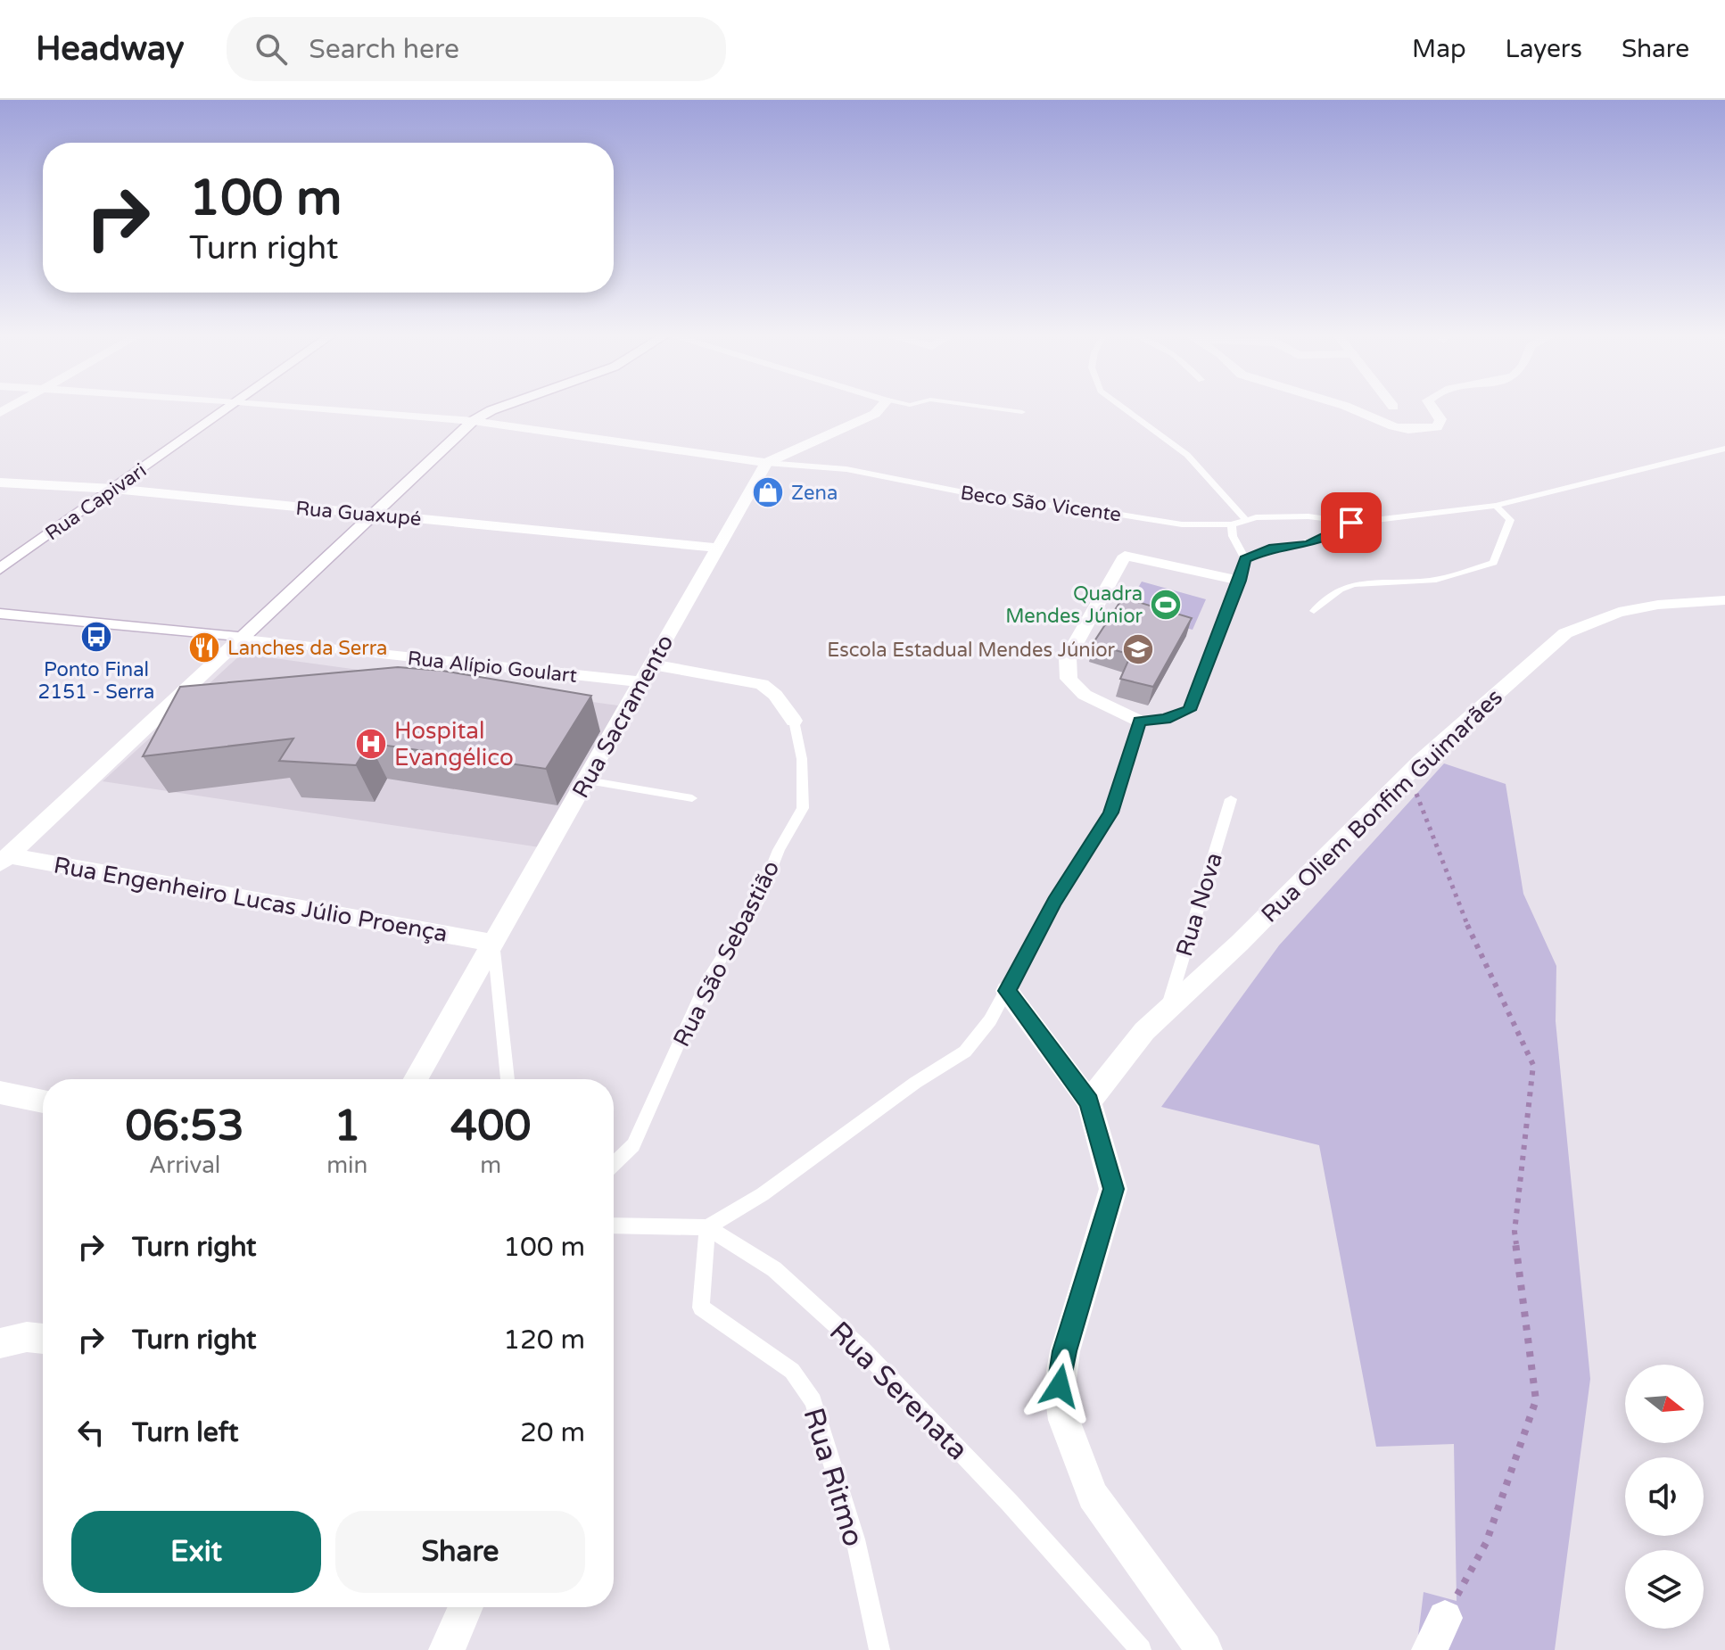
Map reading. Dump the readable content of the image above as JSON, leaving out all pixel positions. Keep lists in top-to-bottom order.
{
  "streets": {
    "street": [
      "Rua Capivari",
      "Rua Guaxupé",
      "Rua Alípio Goulart",
      "Rua Sacramento",
      "Rua Oliem Bonfim Guimarães",
      "Rua Engenheiro Lucas Júlio Proença"
    ],
    "lane": [
      "Beco São Vicente",
      "Rua Nova",
      "Rua São Sebastião",
      "Rua Serenata",
      "Rua Ritmo"
    ]
  },
  "crossings": [
    ["Rua Capivari", "Rua Guaxupé"],
    ["Beco São Vicente", "Rua Sacramento"],
    ["Rua Guaxupé", "Rua Sacramento"],
    ["Rua Alípio Goulart", "Rua Sacramento"],
    ["Rua Sacramento", "Rua Engenheiro Lucas Júlio Proença"],
    ["Rua Oliem Bonfim Guimarães", "Rua Nova"],
    ["Rua Serenata", "Rua Ritmo"]
  ],
  "places": {
    "shop": ["Zena"],
    "sports": ["Quadra Mendes Júnior"],
    "bus stop": ["Ponto Final 2151 - Serra"],
    "restaurant": ["Lanches da Serra"],
    "school or university": ["Escola Estadual Mendes Júnior"],
    "hospital": ["Hospital Evangélico"]
  },
  "north": "right",
  "page": {
    "header": "Headway",
    "search": "Search here",
    "nav": ["Map", "Layers", "Share"],
    "turn": ["100 m", "Turn right"],
    "eta": [
      "06:53",
      "Arrival",
      "1",
      "min",
      "400",
      "m"
    ],
    "list": [
      {
        "name": "Turn right",
        "value": "100 m"
      },
      {
        "name": "Turn right",
        "value": "120 m"
      },
      {
        "name": "Turn left",
        "value": "20 m"
      }
    ],
    "buttons": ["Exit", "Share"]
  }
}
